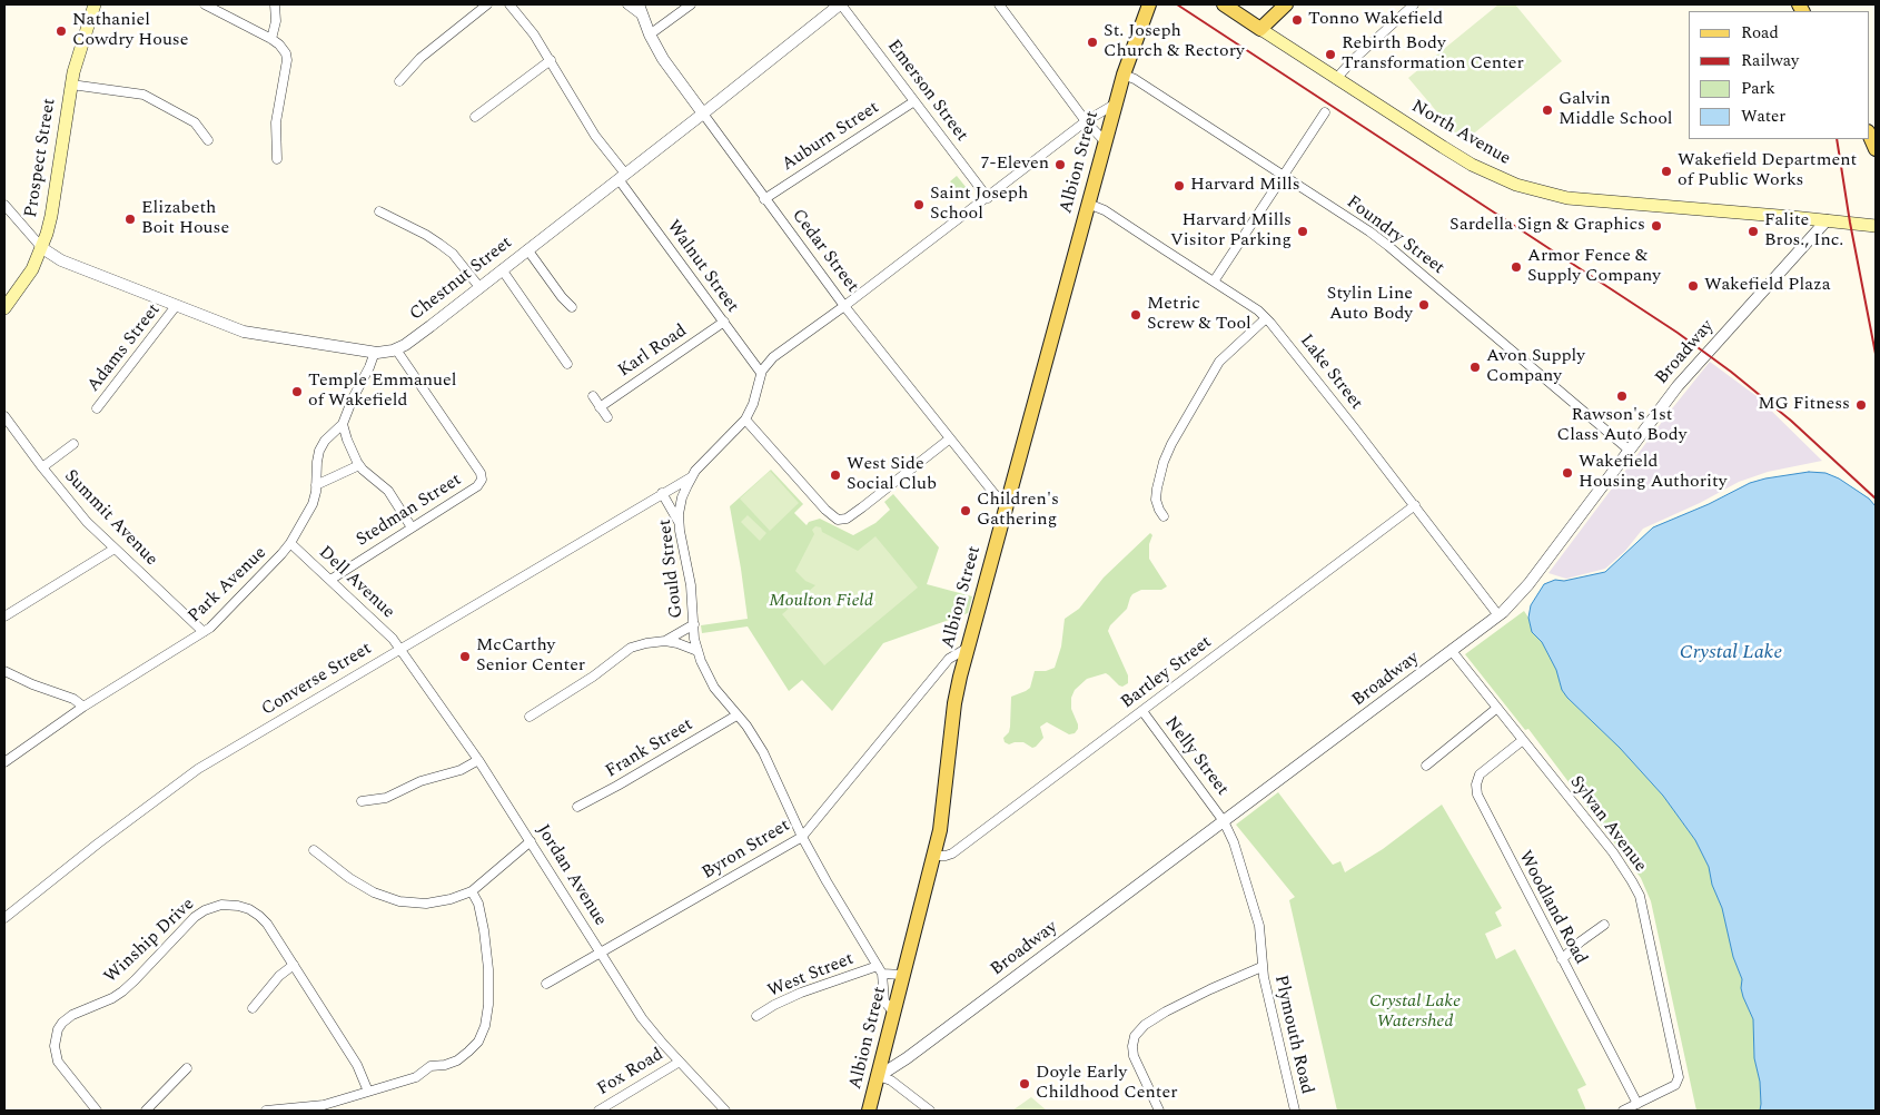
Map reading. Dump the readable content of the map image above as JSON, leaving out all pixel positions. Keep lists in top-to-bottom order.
{
  "streets": {
    "main road": ["North Avenue", "Prospect Street", "Albion Street"],
    "street": [
      "Emerson Street",
      "Auburn Street",
      "Foundry Street",
      "Cedar Street",
      "Walnut Street",
      "Chestnut Street",
      "Adams Street",
      "Karl Road",
      "Broadway",
      "Lake Street",
      "Stedman Street",
      "Summit Avenue",
      "Gould Street",
      "Dell Avenue",
      "Park Avenue",
      "Bartley Street",
      "Converse Street",
      "Frank Street",
      "Nelly Street",
      "Sylvan Avenue",
      "Byron Street",
      "Jordan Avenue",
      "Woodland Road",
      "Winship Drive",
      "West Street",
      "Plymouth Road",
      "Fox Road"
    ]
  },
  "crossings": [
    ["Emerson Street", "Auburn Street"],
    ["Emerson Street", "Chestnut Street"],
    ["Emerson Street", "Gould Street"],
    ["North Avenue", "Broadway"],
    ["Auburn Street", "Cedar Street"],
    ["Prospect Street", "Chestnut Street"],
    ["Albion Street", "Foundry Street"],
    ["Albion Street", "Cedar Street"],
    ["Albion Street", "Broadway"],
    ["Albion Street", "Lake Street"],
    ["Albion Street", "Gould Street"],
    ["Albion Street", "Bartley Street"],
    ["Albion Street", "Byron Street"],
    ["Foundry Street", "Broadway"],
    ["Cedar Street", "Chestnut Street"],
    ["Cedar Street", "Gould Street"],
    ["Walnut Street", "Chestnut Street"],
    ["Walnut Street", "Karl Road"],
    ["Walnut Street", "Gould Street"],
    ["Chestnut Street", "Adams Street"],
    ["Chestnut Street", "Stedman Street"],
    ["Chestnut Street", "Park Avenue"],
    ["Broadway", "Lake Street"],
    ["Broadway", "Nelly Street"],
    ["Broadway", "Sylvan Avenue"],
    ["Broadway", "Plymouth Road"],
    ["Lake Street", "Bartley Street"],
    ["Stedman Street", "Dell Avenue"],
    ["Summit Avenue", "Park Avenue"],
    ["Gould Street", "Converse Street"],
    ["Gould Street", "Frank Street"],
    ["Gould Street", "Byron Street"],
    ["Gould Street", "West Street"],
    ["Dell Avenue", "Park Avenue"],
    ["Dell Avenue", "Converse Street"],
    ["Dell Avenue", "Jordan Avenue"],
    ["Bartley Street", "Nelly Street"],
    ["Converse Street", "Jordan Avenue"],
    ["Nelly Street", "Plymouth Road"],
    ["Sylvan Avenue", "Woodland Road"],
    ["Byron Street", "Jordan Avenue"],
    ["Jordan Avenue", "Fox Road"]
  ],
  "water": ["Crystal Lake"],
  "parks": ["Moulton Field", "Crystal Lake Watershed"],
  "places": [
    "Tonno Wakefield",
    "Nathaniel Cowdry House",
    "St. Joseph Church & Rectory",
    "Rebirth Body Transformation Center",
    "Galvin Middle School",
    "7-Eleven",
    "Wakefield Department of Public Works",
    "Harvard Mills",
    "Saint Joseph School",
    "Elizabeth Boit House",
    "Sardella Sign & Graphics",
    "Harvard Mills Visitor Parking",
    "Falite Bros., Inc.",
    "Armor Fence & Supply Company",
    "Wakefield Plaza",
    "Stylin Line Auto Body",
    "Metric Screw & Tool",
    "Avon Supply Company",
    "Temple Emmanuel of Wakefield",
    "Rawson's 1st Class Auto Body",
    "MG Fitness",
    "Wakefield Housing Authority",
    "West Side Social Club",
    "Children's Gathering",
    "McCarthy Senior Center",
    "Doyle Early Childhood Center"
  ],
  "legend": [
    "Road",
    "Railway",
    "Park",
    "Water"
  ]
}
